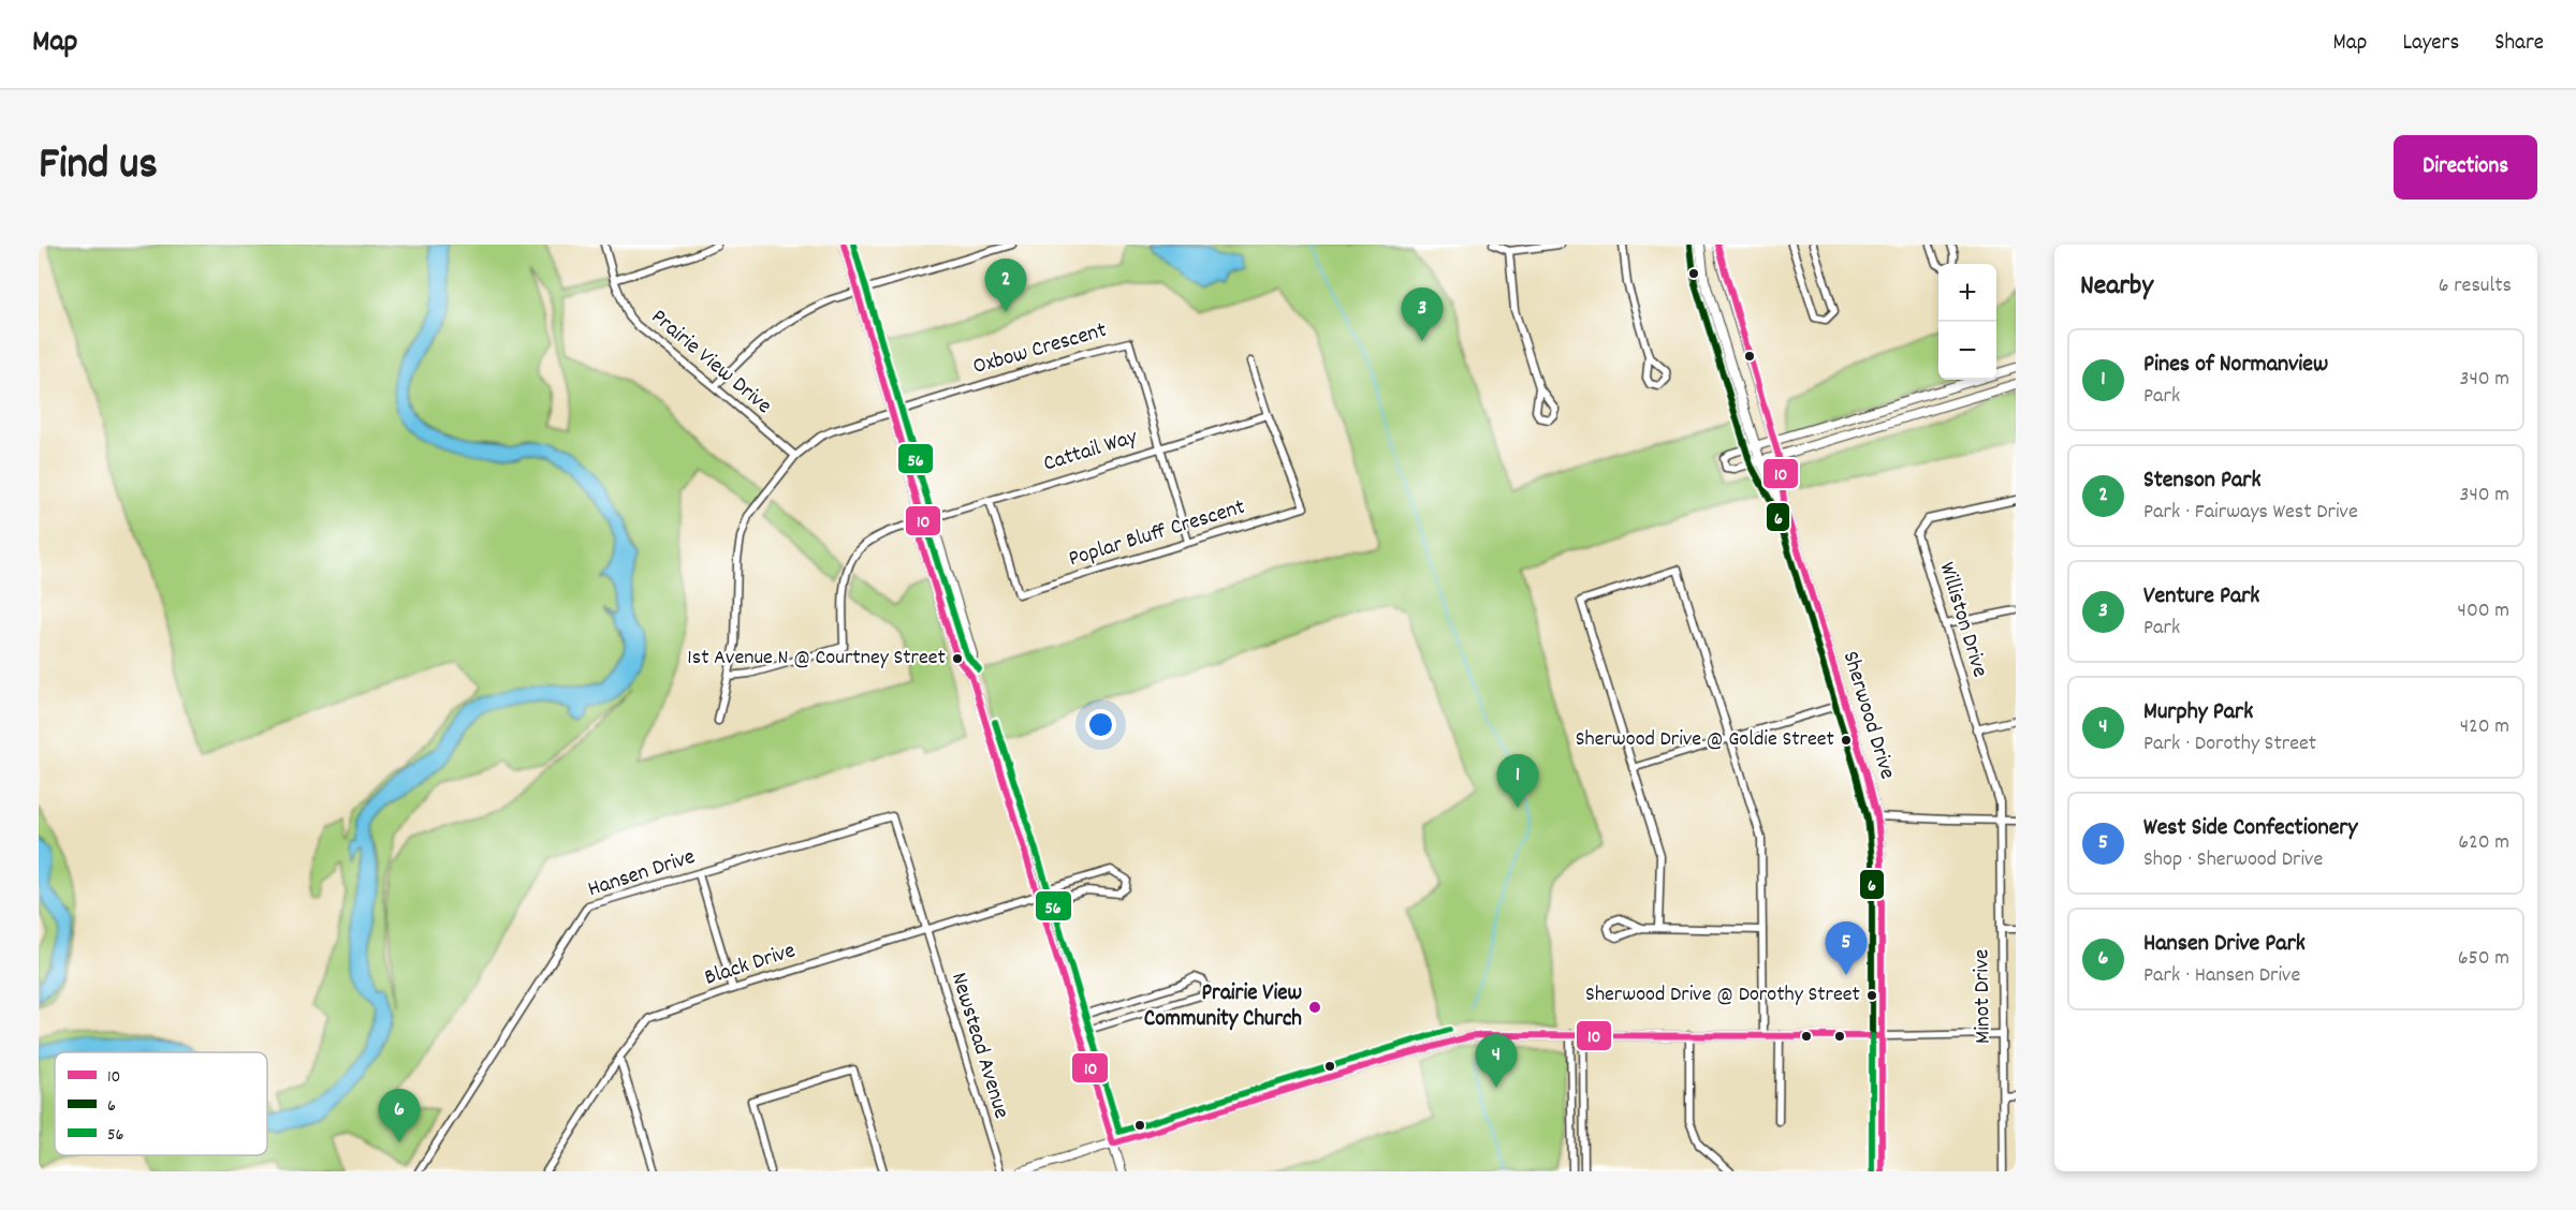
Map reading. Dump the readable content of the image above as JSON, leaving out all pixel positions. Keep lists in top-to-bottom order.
{
  "streets": {
    "street": [
      "Oxbow Crescent",
      "Prairie View Drive",
      "Cattail Way",
      "Poplar Bluff Crescent",
      "Williston Drive",
      "Sherwood Drive",
      "Hansen Drive",
      "Black Drive",
      "Minot Drive",
      "Newstead Avenue"
    ]
  },
  "crossings": [
    ["Oxbow Crescent", "Cattail Way"],
    ["Cattail Way", "Poplar Bluff Crescent"],
    ["Williston Drive", "Minot Drive"],
    ["Hansen Drive", "Black Drive"],
    ["Hansen Drive", "Newstead Avenue"],
    ["Black Drive", "Newstead Avenue"]
  ],
  "places": [
    "1st Avenue N @ Courtney Street",
    "Sherwood Drive @ Goldie Street",
    "Sherwood Drive @ Dorothy Street",
    "Prairie View Community Church"
  ],
  "lines": ["transit line 10", "transit line 56", "transit line 6"],
  "legend": ["10", "6", "56"],
  "page": {
    "header": "Map",
    "nav": ["Map", "Layers", "Share"],
    "title": "Find us",
    "buttons": "Directions",
    "heading": ["Nearby", "6 results"],
    "pins": [
      "2",
      "3",
      "1",
      "5",
      "4",
      "6"
    ],
    "map_buttons": ["+", "−"],
    "list": [
      {
        "mark": "1",
        "name": "Pines of Normanview",
        "note": "Park",
        "value": "340 m"
      },
      {
        "mark": "2",
        "name": "Stenson Park",
        "note": "Park · Fairways West Drive",
        "value": "340 m"
      },
      {
        "mark": "3",
        "name": "Venture Park",
        "note": "Park",
        "value": "400 m"
      },
      {
        "mark": "4",
        "name": "Murphy Park",
        "note": "Park · Dorothy Street",
        "value": "420 m"
      },
      {
        "mark": "5",
        "name": "West Side Confectionery",
        "note": "Shop · Sherwood Drive",
        "value": "620 m"
      },
      {
        "mark": "6",
        "name": "Hansen Drive Park",
        "note": "Park · Hansen Drive",
        "value": "650 m"
      }
    ]
  }
}
